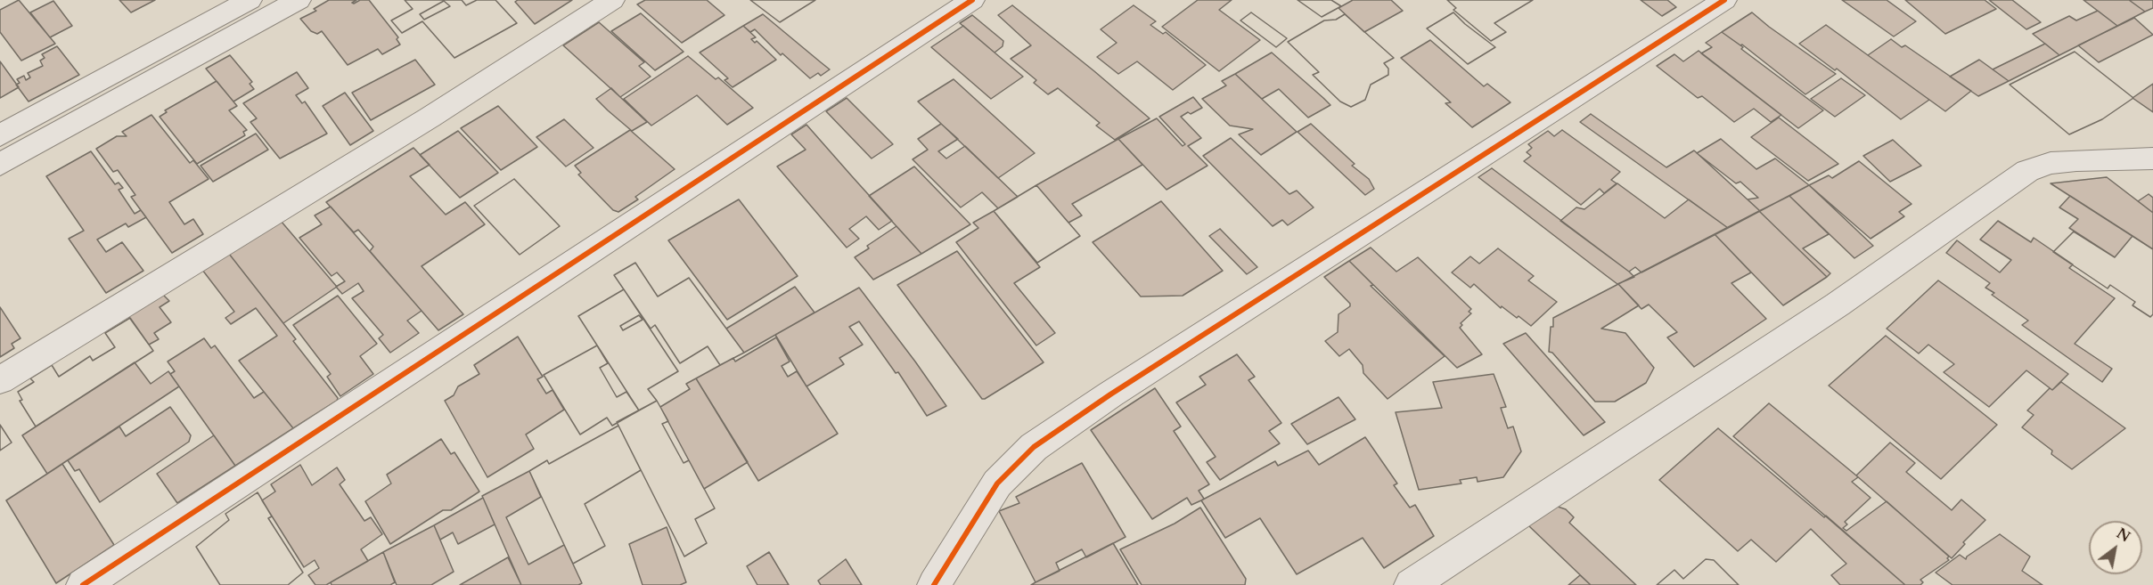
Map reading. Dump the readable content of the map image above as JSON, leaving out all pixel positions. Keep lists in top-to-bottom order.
{
  "north": "top right"
}
